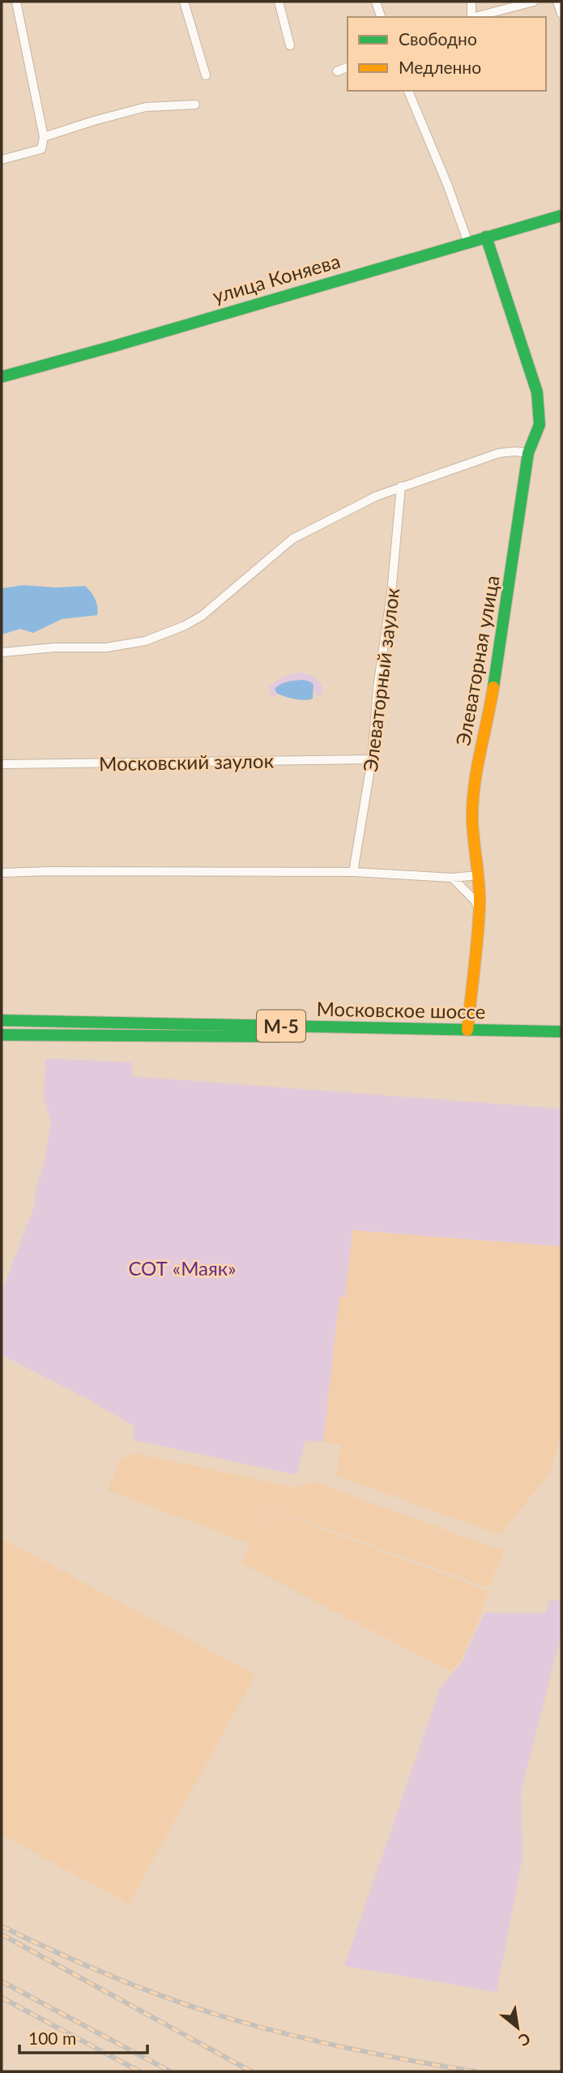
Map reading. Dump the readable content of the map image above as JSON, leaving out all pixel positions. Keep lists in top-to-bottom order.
{
  "streets": {
    "main road": [
      "улица Коняева",
      "Элеваторная улица",
      "Московское шоссе",
      "М-5"
    ],
    "street": ["Элеваторный заулок", "Московский заулок"]
  },
  "crossings": [
    ["улица Коняева", "Элеваторная улица"],
    ["Элеваторная улица", "Московское шоссе"],
    ["Элеваторный заулок", "Московский заулок"]
  ],
  "parks": ["СОТ «Маяк»"],
  "legend": ["Свободно", "Медленно"],
  "scale_bar": "100 m",
  "north": "bottom right"
}
